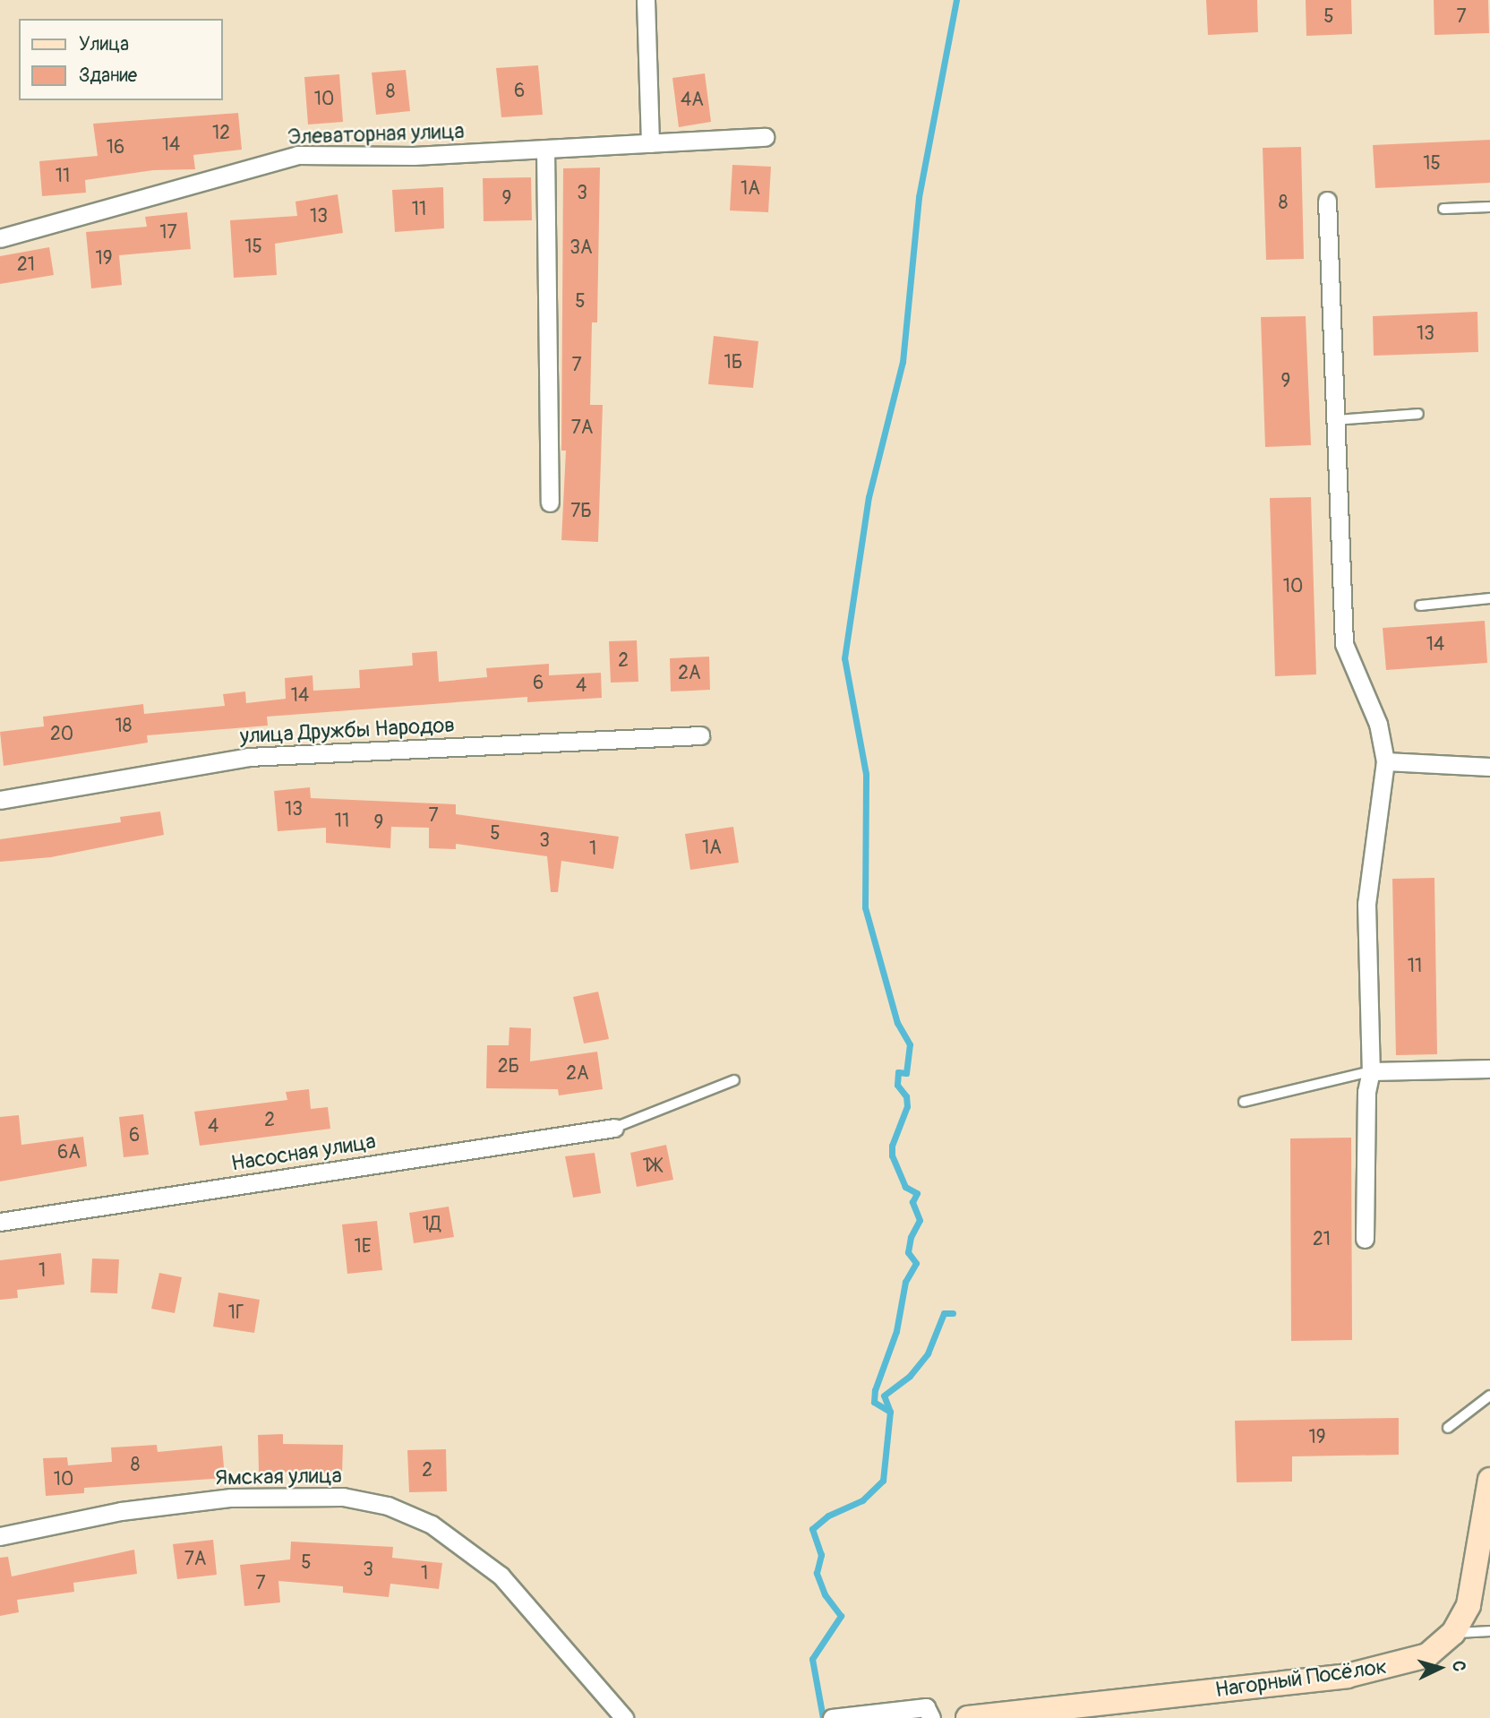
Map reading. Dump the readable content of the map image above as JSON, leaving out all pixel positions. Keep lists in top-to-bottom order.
{
  "streets": {
    "street": [
      "Элеваторная улица",
      "улица Дружбы Народов",
      "Насосная улица",
      "Ямская улица",
      "Нагорный Посёлок"
    ]
  },
  "house_numbers": [
    "5",
    "7",
    "6",
    "8",
    "10",
    "4А",
    "12",
    "14",
    "16",
    "15",
    "11",
    "1А",
    "3",
    "9",
    "8",
    "11",
    "13",
    "17",
    "15",
    "3А",
    "19",
    "21",
    "5",
    "13",
    "1Б",
    "7",
    "9",
    "7А",
    "7Б",
    "10",
    "14",
    "2",
    "2А",
    "6",
    "4",
    "14",
    "18",
    "20",
    "13",
    "7",
    "11",
    "9",
    "5",
    "3",
    "1А",
    "1",
    "11",
    "2Б",
    "2А",
    "2",
    "4",
    "6",
    "6А",
    "1Ж",
    "1Д",
    "21",
    "1Е",
    "1",
    "1Г",
    "19",
    "8",
    "2",
    "10",
    "7А",
    "5",
    "3",
    "1",
    "7"
  ],
  "legend": ["Улица", "Здание"],
  "north": "right"
}
